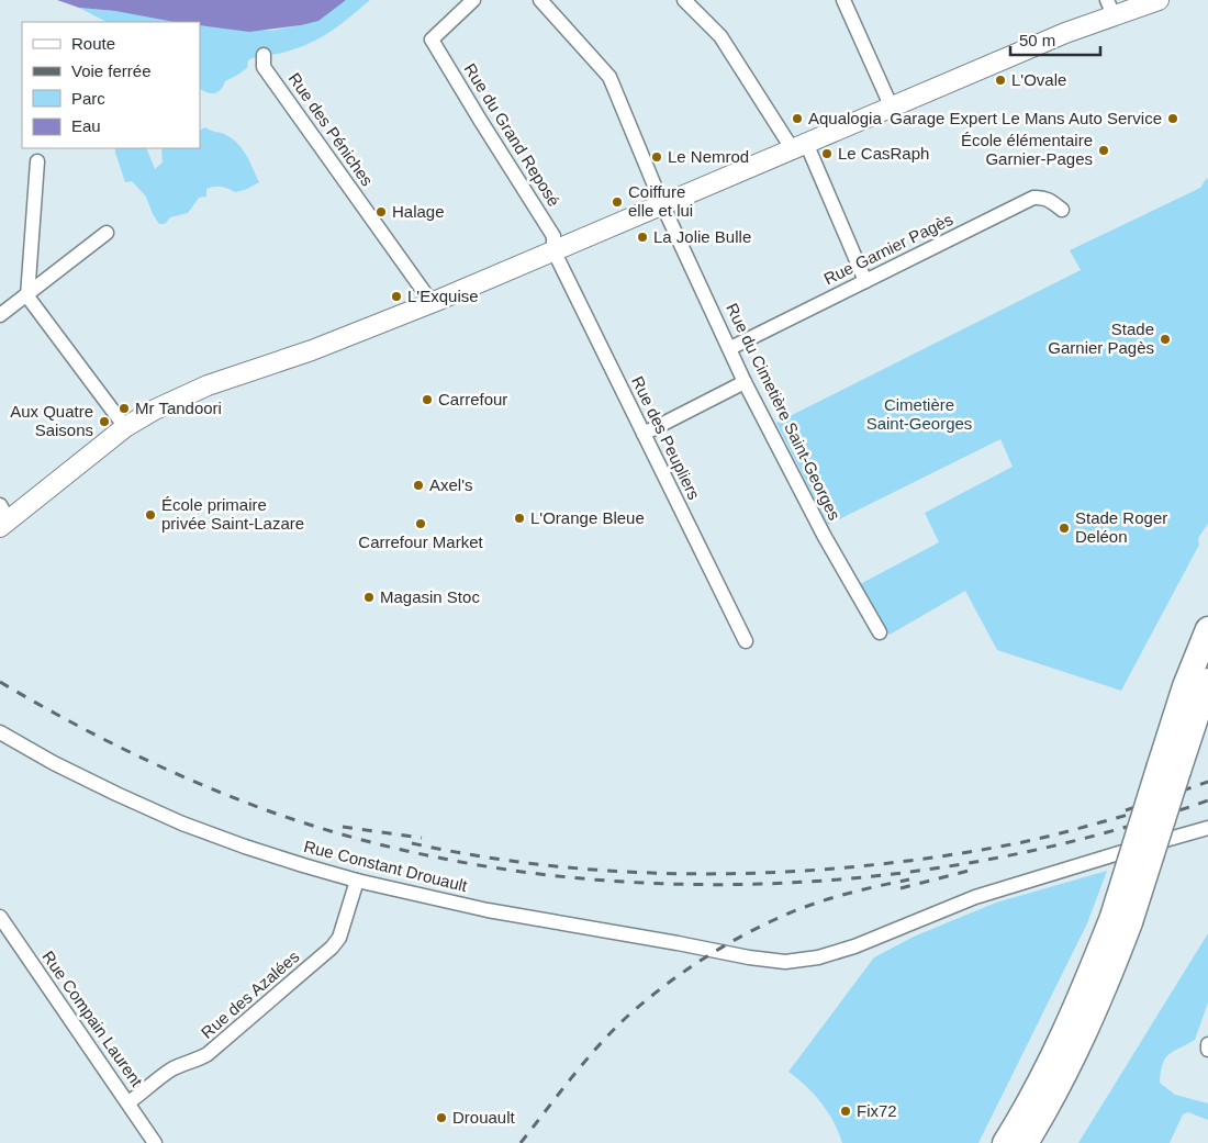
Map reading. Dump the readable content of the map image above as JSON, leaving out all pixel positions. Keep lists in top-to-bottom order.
{
  "streets": {
    "street": [
      "Rue des Péniches",
      "Rue du Grand Reposé",
      "Rue Garnier Pagès",
      "Rue du Cimetière Saint-Georges",
      "Rue des Peupliers",
      "Rue Constant Drouault",
      "Rue des Azalées",
      "Rue Compain Laurent"
    ]
  },
  "crossings": [
    ["Rue du Grand Reposé", "Rue des Peupliers"],
    ["Rue Garnier Pagès", "Rue du Cimetière Saint-Georges"],
    ["Rue Constant Drouault", "Rue des Azalées"],
    ["Rue des Azalées", "Rue Compain Laurent"]
  ],
  "parks": ["Cimetière Saint-Georges"],
  "places": [
    "L'Ovale",
    "Aqualogia",
    "Garage Expert Le Mans Auto Service",
    "École élémentaire Garnier-Pages",
    "Le CasRaph",
    "Le Nemrod",
    "Coiffure elle et lui",
    "Halage",
    "La Jolie Bulle",
    "L'Exquise",
    "Stade Garnier Pagès",
    "Carrefour",
    "Mr Tandoori",
    "Aux Quatre Saisons",
    "Axel's",
    "École primaire privée Saint-Lazare",
    "L'Orange Bleue",
    "Carrefour Market",
    "Stade Roger Deléon",
    "Magasin Stoc",
    "Fix72",
    "Drouault"
  ],
  "legend": [
    "Route",
    "Voie ferrée",
    "Parc",
    "Eau"
  ],
  "scale_bar": "50 m"
}
